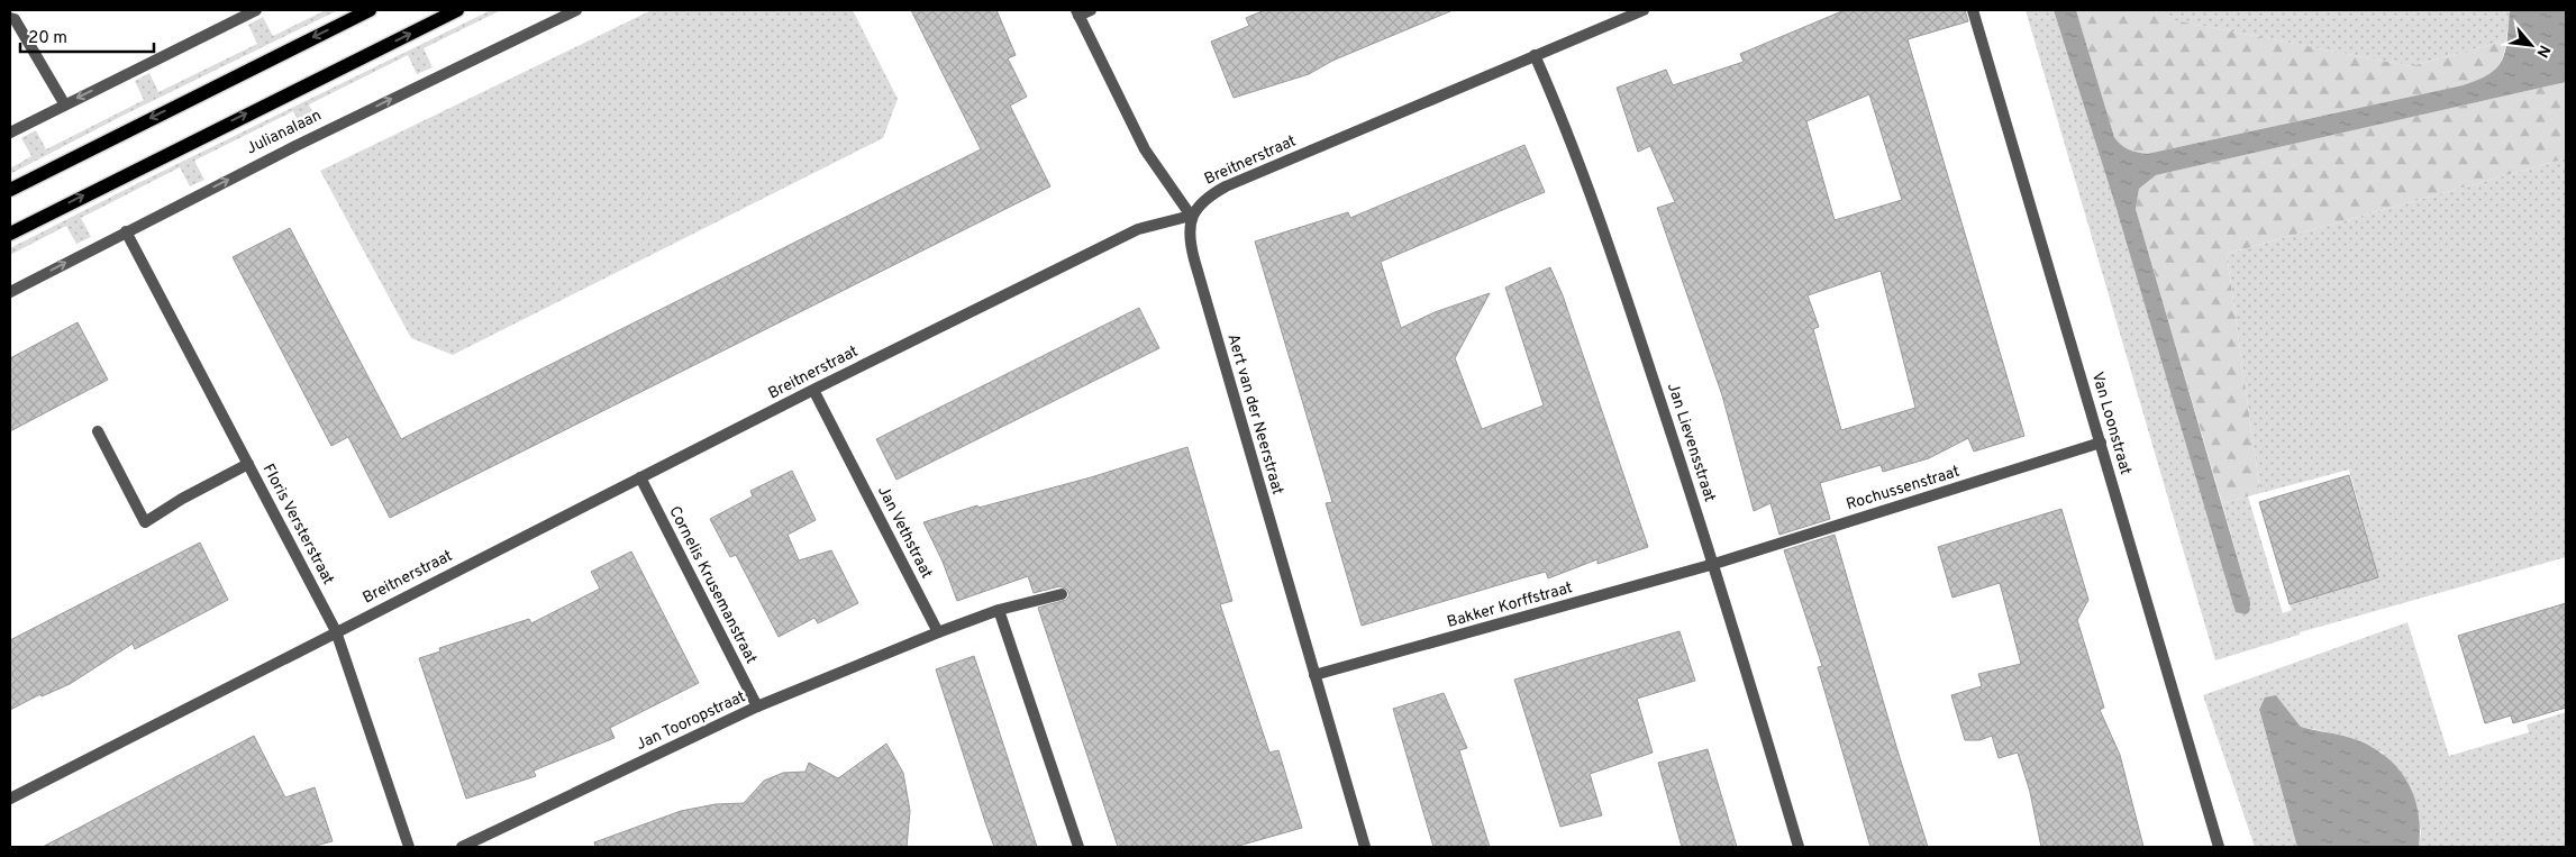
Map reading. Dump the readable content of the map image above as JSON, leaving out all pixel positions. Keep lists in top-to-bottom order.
{
  "streets": {
    "street": [
      "Julianalaan",
      "Breitnerstraat",
      "Aert van der Neerstraat",
      "Van Loonstraat",
      "Jan Lievensstraat",
      "Rochussenstraat",
      "Floris Versterstraat",
      "Jan Vethstraat",
      "Cornelis Krusemanstraat",
      "Bakker Korffstraat",
      "Jan Tooropstraat"
    ]
  },
  "crossings": [
    ["Julianalaan", "Floris Versterstraat"],
    ["Breitnerstraat", "Aert van der Neerstraat"],
    ["Breitnerstraat", "Jan Lievensstraat"],
    ["Breitnerstraat", "Floris Versterstraat"],
    ["Breitnerstraat", "Jan Vethstraat"],
    ["Breitnerstraat", "Cornelis Krusemanstraat"],
    ["Aert van der Neerstraat", "Bakker Korffstraat"],
    ["Van Loonstraat", "Rochussenstraat"],
    ["Jan Lievensstraat", "Rochussenstraat"],
    ["Jan Lievensstraat", "Bakker Korffstraat"],
    ["Rochussenstraat", "Bakker Korffstraat"],
    ["Jan Vethstraat", "Jan Tooropstraat"],
    ["Cornelis Krusemanstraat", "Jan Tooropstraat"]
  ],
  "one_way": ["Julianalaan"],
  "scale_bar": "20 m",
  "north": "bottom right"
}
